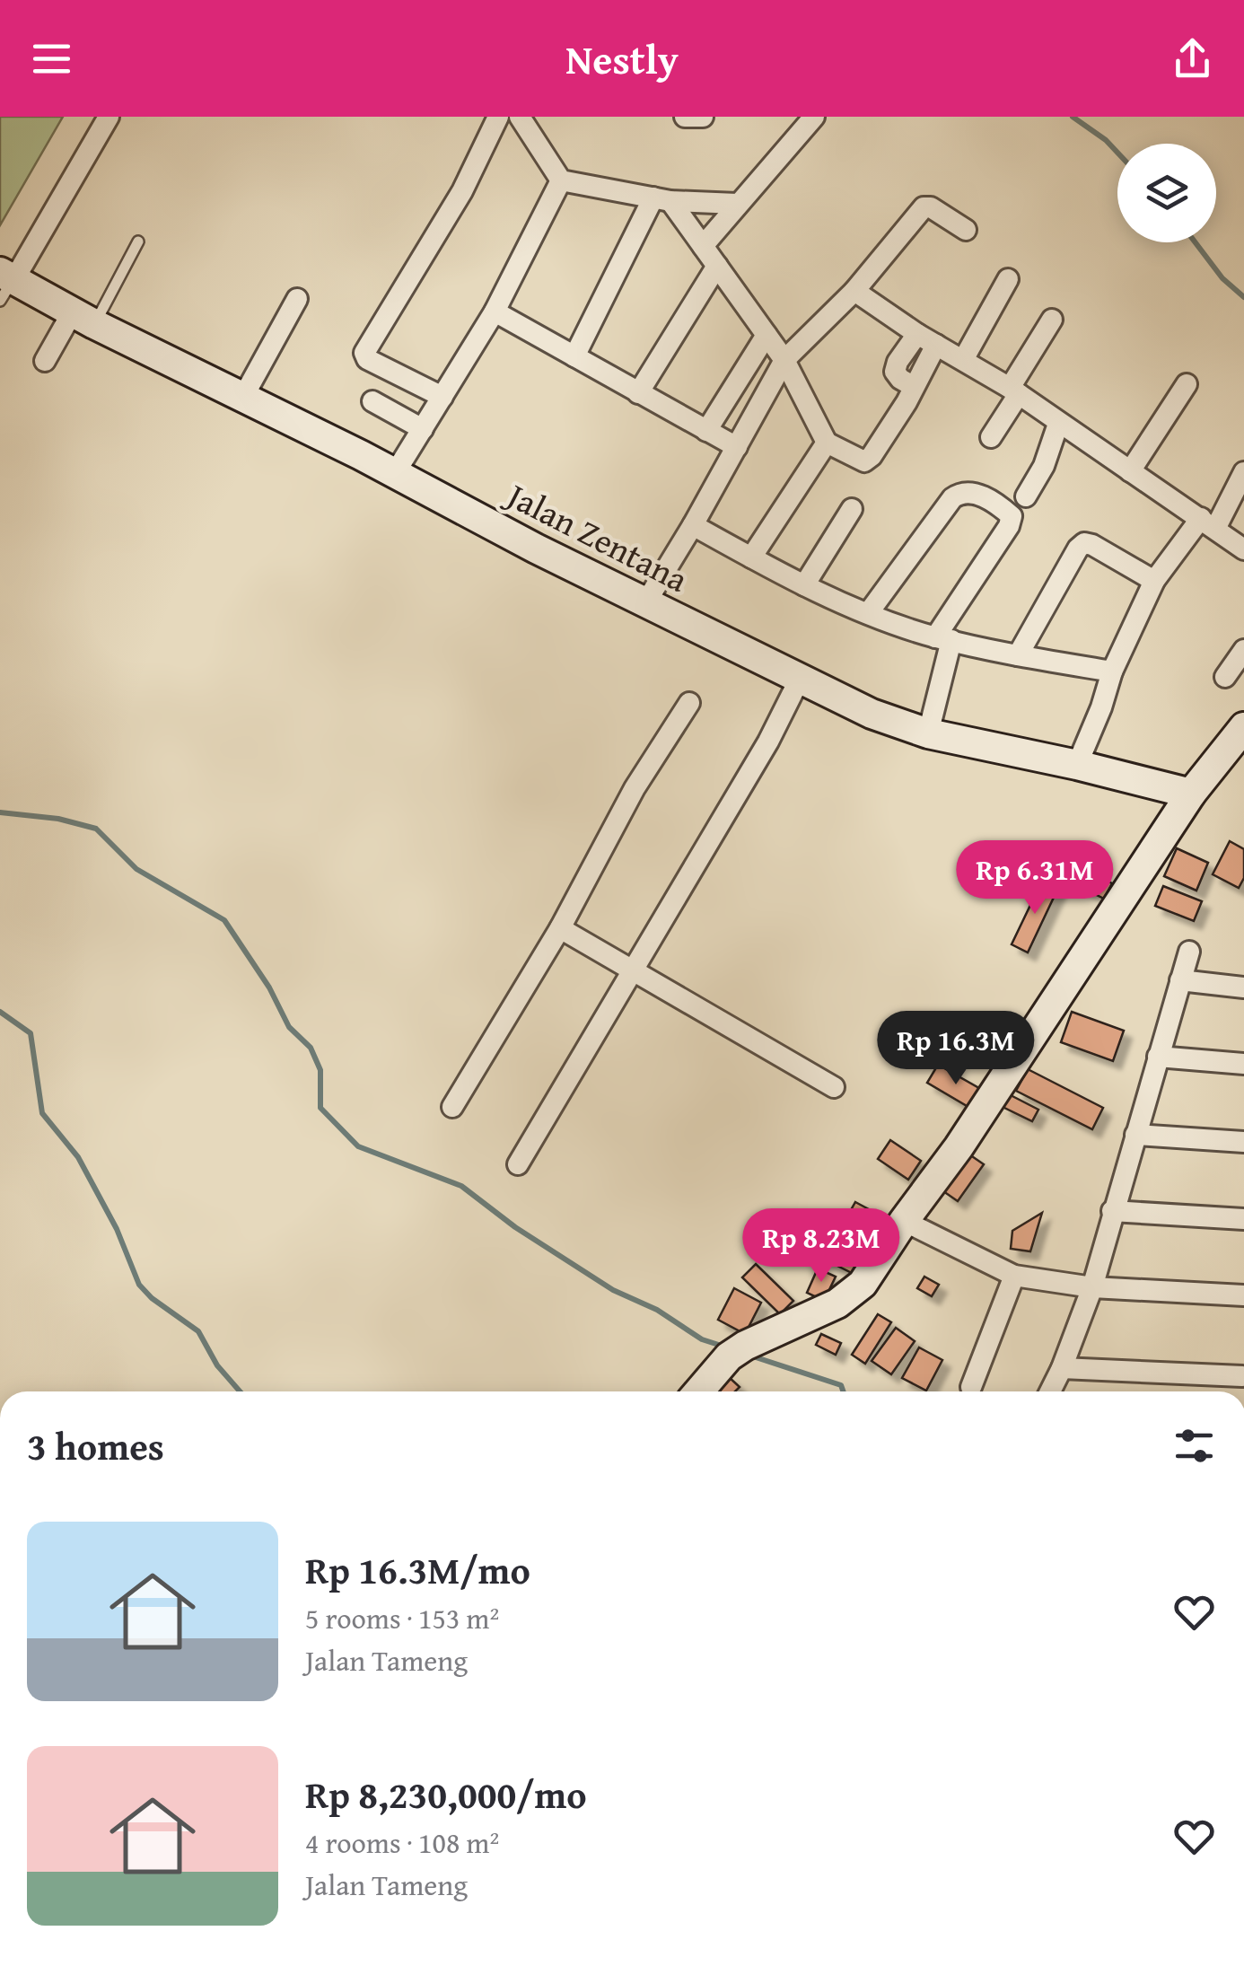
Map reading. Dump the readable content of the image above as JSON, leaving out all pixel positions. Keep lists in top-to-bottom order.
{
  "streets": {
    "street": ["Jalan Zentana"]
  },
  "page": {
    "header": "Nestly",
    "price": ["Rp 6.31M", "Rp 16.3M", "Rp 8.23M"],
    "heading": "3 homes",
    "list": [
      {
        "name": "Rp 16.3M/mo",
        "note": "5 rooms · 153 m² · Jalan Tameng"
      },
      {
        "name": "Rp 8,230,000/mo",
        "note": "4 rooms · 108 m² · Jalan Tameng"
      }
    ]
  }
}
